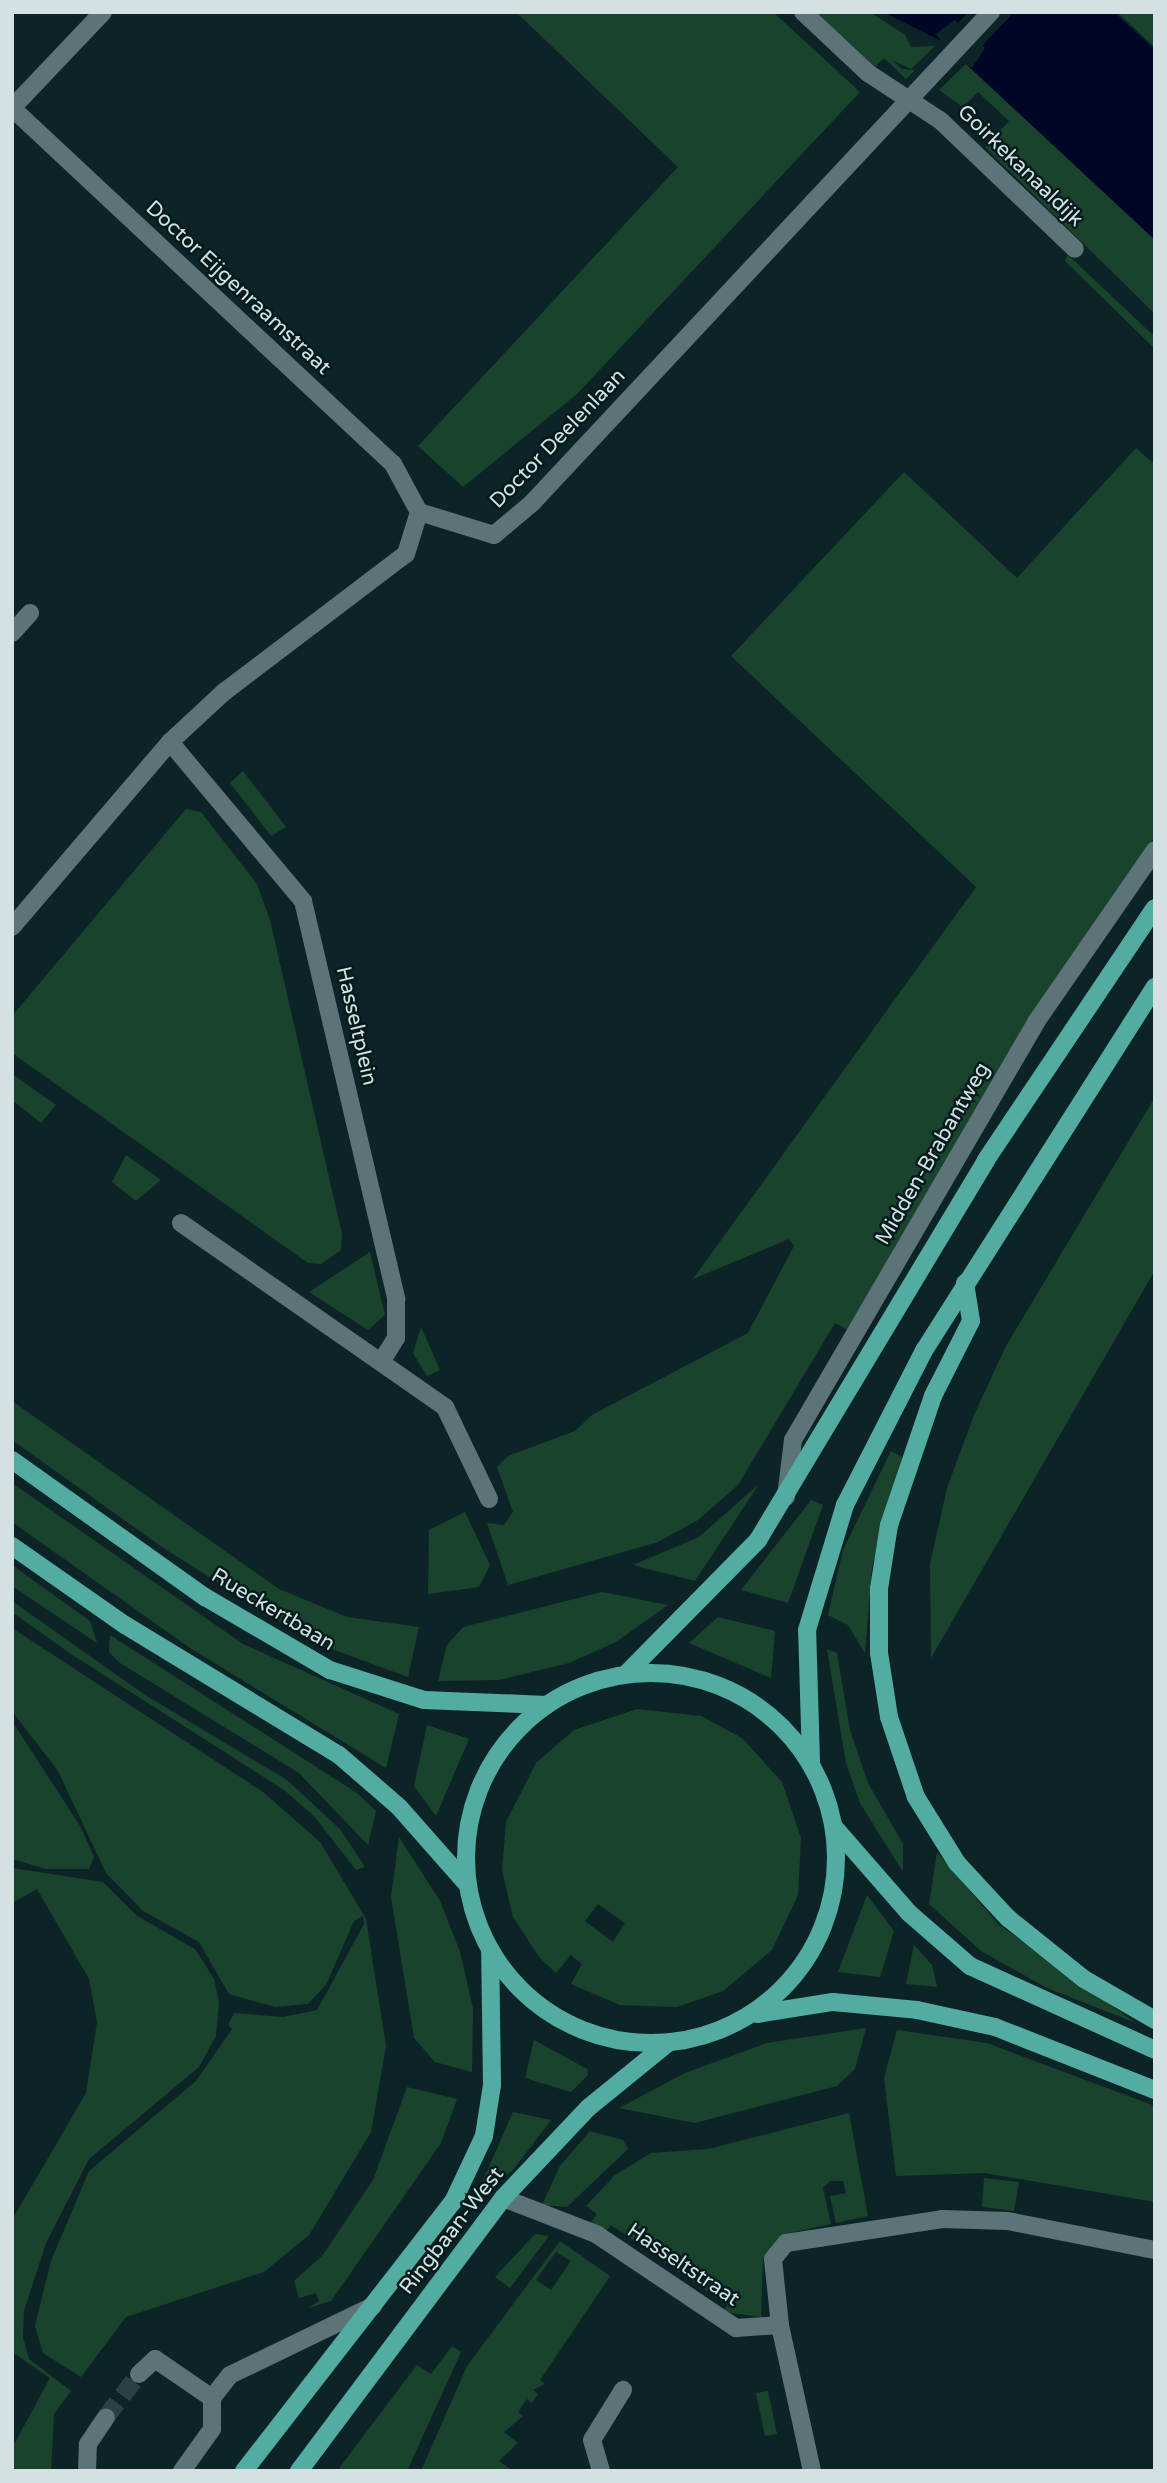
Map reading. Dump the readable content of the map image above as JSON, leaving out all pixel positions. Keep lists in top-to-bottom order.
{
  "streets": {
    "main road": ["Midden-Brabantweg", "Rueckertbaan", "Ringbaan-West"],
    "street": [
      "Goirkekanaaldijk",
      "Doctor Eijgenraamstraat",
      "Doctor Deelenlaan",
      "Hasseltplein",
      "Hasseltstraat"
    ]
  },
  "crossings": [
    ["Goirkekanaaldijk", "Doctor Deelenlaan"],
    ["Doctor Eijgenraamstraat", "Doctor Deelenlaan"],
    ["Ringbaan-West", "Hasseltstraat"]
  ]
}
